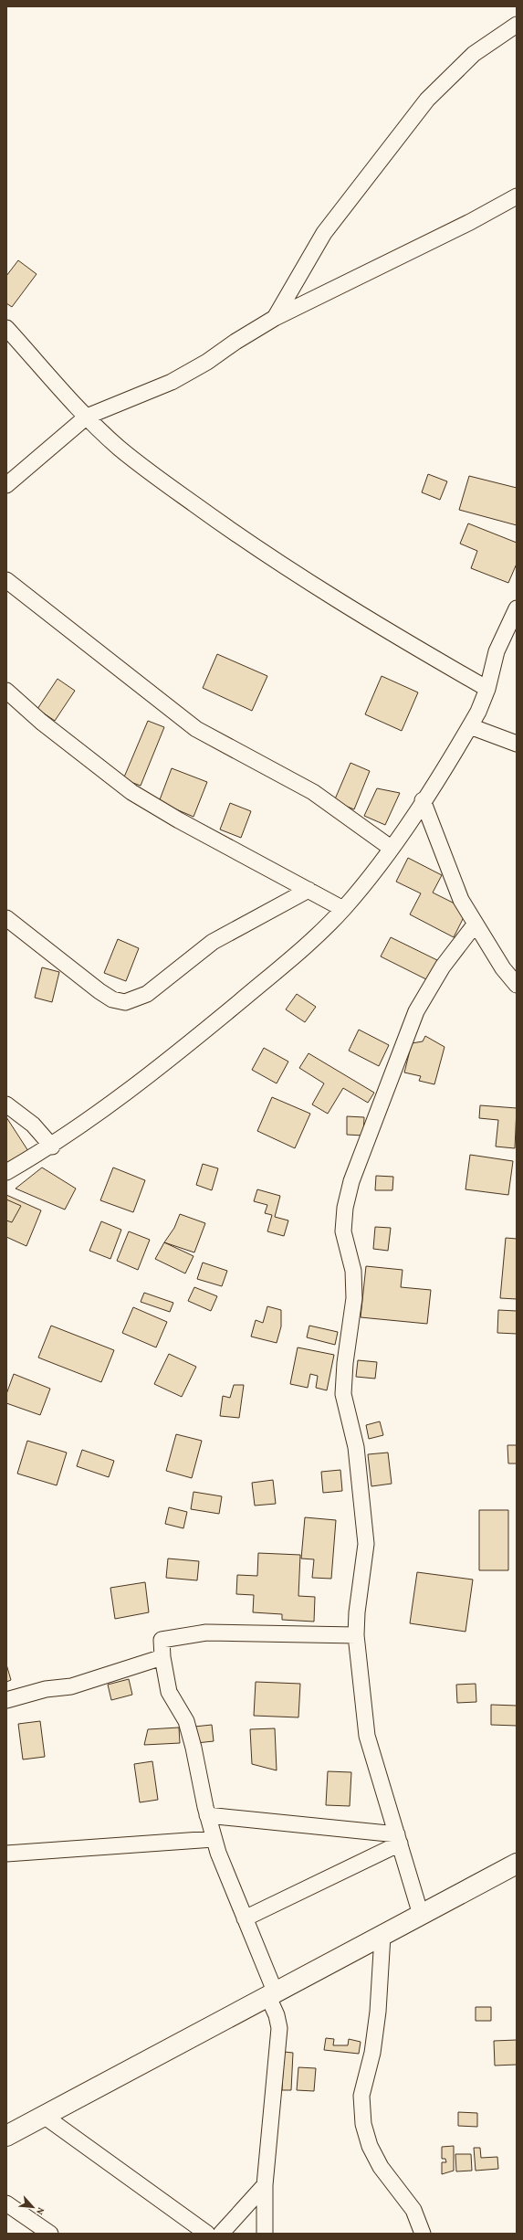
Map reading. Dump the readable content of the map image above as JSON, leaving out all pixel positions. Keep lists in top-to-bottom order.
{
  "north": "bottom right"
}
